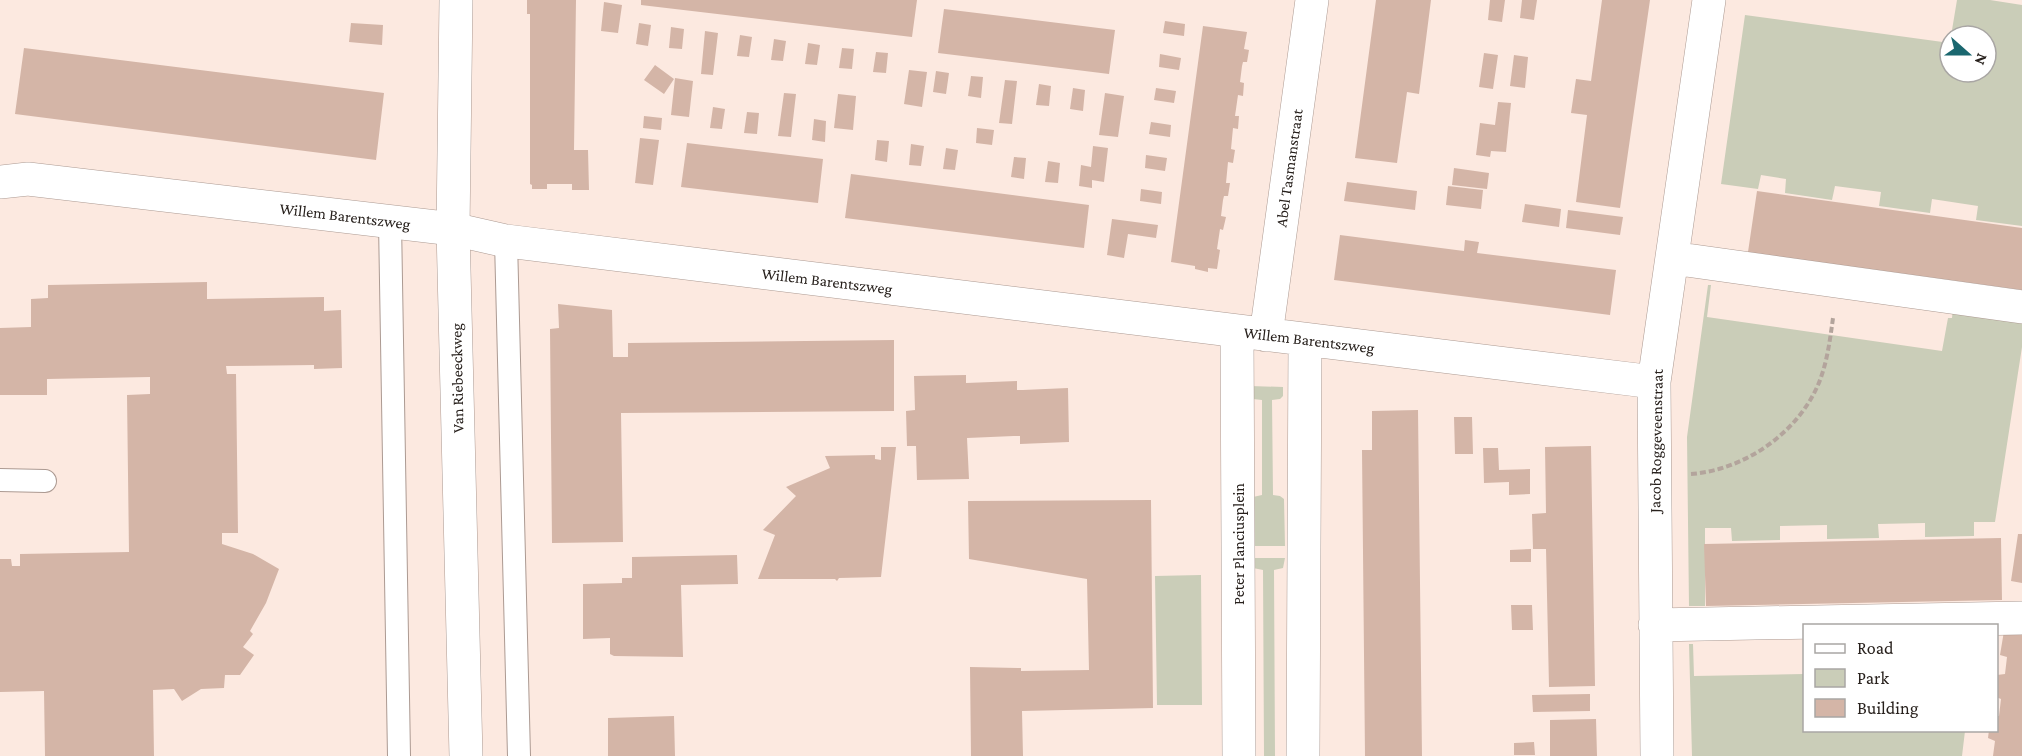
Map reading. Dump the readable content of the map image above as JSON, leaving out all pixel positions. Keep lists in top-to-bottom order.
{
  "streets": {
    "street": [
      "Abel Tasmanstraat",
      "Willem Barentszweg",
      "Van Riebeeckweg",
      "Jacob Roggeveenstraat",
      "Peter Planciusplein"
    ]
  },
  "crossings": [
    ["Abel Tasmanstraat", "Willem Barentszweg"],
    ["Abel Tasmanstraat", "Peter Planciusplein"],
    ["Willem Barentszweg", "Van Riebeeckweg"],
    ["Willem Barentszweg", "Jacob Roggeveenstraat"],
    ["Willem Barentszweg", "Peter Planciusplein"]
  ],
  "legend": ["Road", "Park", "Building"],
  "north": "right"
}
